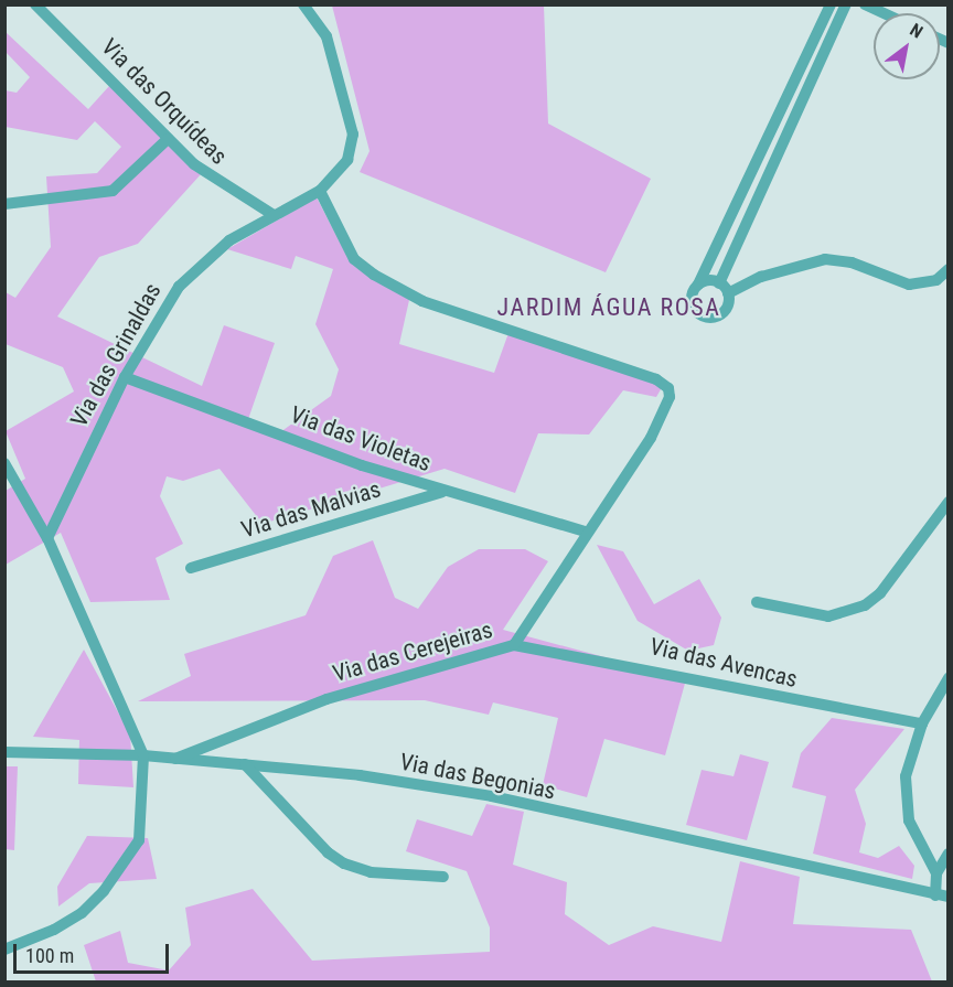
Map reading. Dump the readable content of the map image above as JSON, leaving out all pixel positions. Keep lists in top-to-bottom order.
{
  "streets": {
    "street": [
      "Via das Orquídeas",
      "Via das Grinaldas",
      "Via das Violetas",
      "Via das Malvias",
      "Via das Cerejeiras",
      "Via das Avencas",
      "Via das Begonias"
    ]
  },
  "crossings": [
    ["Via das Orquídeas", "Via das Grinaldas"],
    ["Via das Grinaldas", "Via das Violetas"],
    ["Via das Grinaldas", "Via das Cerejeiras"],
    ["Via das Violetas", "Via das Malvias"],
    ["Via das Violetas", "Via das Cerejeiras"],
    ["Via das Cerejeiras", "Via das Avencas"],
    ["Via das Cerejeiras", "Via das Begonias"]
  ],
  "districts": ["JARDIM ÁGUA ROSA"],
  "scale_bar": "100 m",
  "north": "top right"
}
